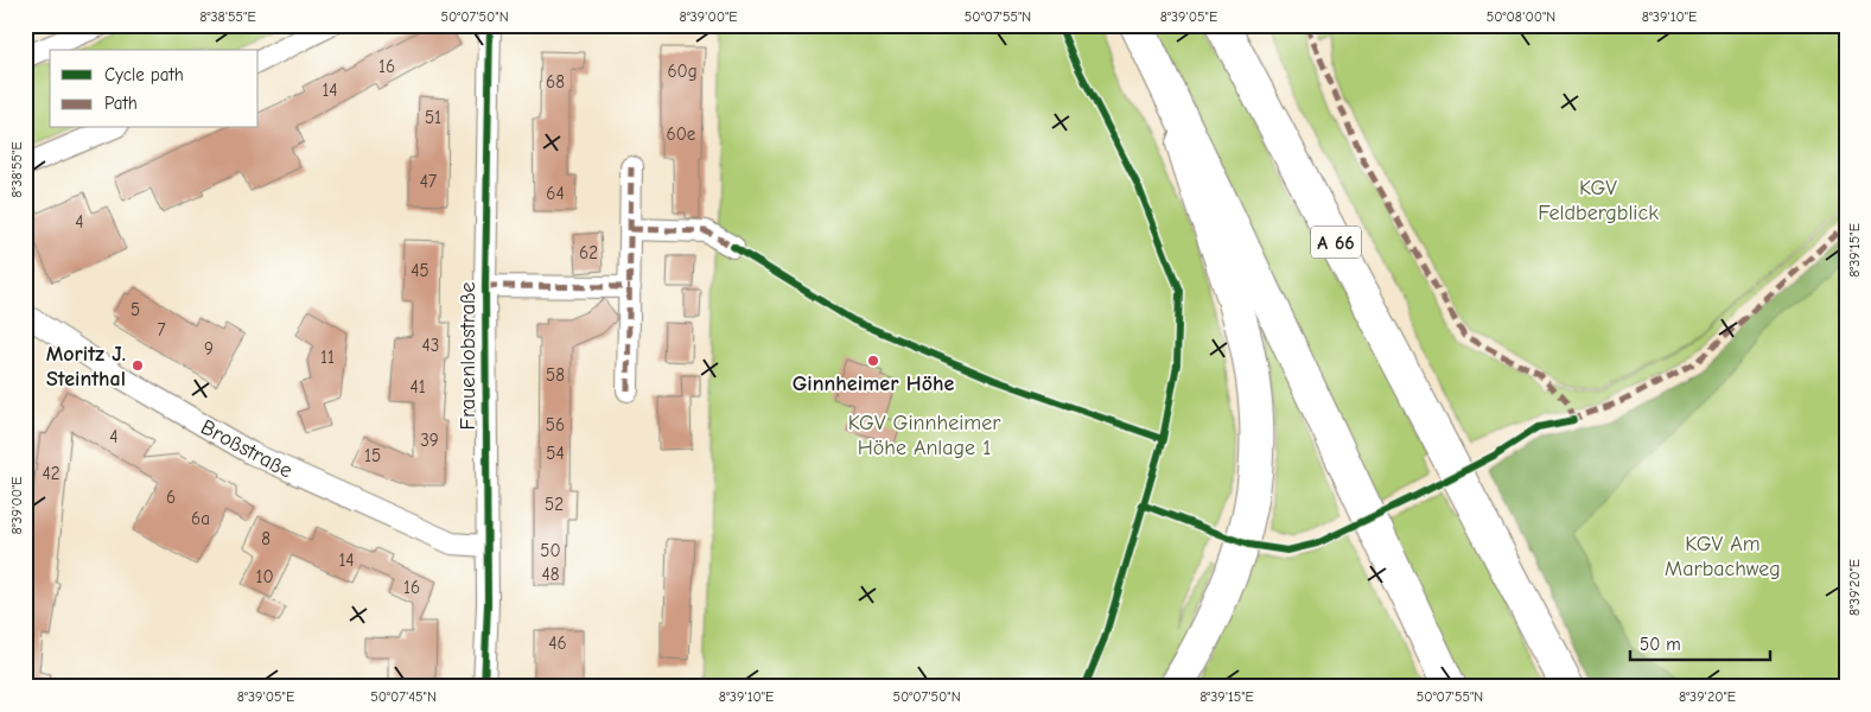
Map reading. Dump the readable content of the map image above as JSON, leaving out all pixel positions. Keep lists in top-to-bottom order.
{
  "streets": {
    "highway": ["A 66"],
    "street": ["Frauenlobstraße", "Broßstraße"]
  },
  "crossings": [
    ["Frauenlobstraße", "Broßstraße"]
  ],
  "parks": ["KGV Feldbergblick", "KGV Ginnheimer Höhe Anlage 1", "KGV Am Marbachweg"],
  "places": ["Ginnheimer Höhe", "Moritz J. Steinthal"],
  "house_numbers": [
    "16",
    "60g",
    "68",
    "14",
    "51",
    "60e",
    "47",
    "64",
    "4",
    "62",
    "45",
    "5",
    "7",
    "43",
    "9",
    "11",
    "58",
    "41",
    "56",
    "4",
    "39",
    "54",
    "15",
    "42",
    "6",
    "52",
    "6a",
    "8",
    "50",
    "14",
    "48",
    "10",
    "16",
    "46"
  ],
  "legend": ["Cycle path", "Path"],
  "scale_bar": "50 m",
  "coordinates": [
    "8°38'55\"E",
    "50°07'50\"N",
    "8°39'00\"E",
    "50°07'55\"N",
    "8°39'05\"E",
    "50°08'00\"N",
    "8°39'10\"E",
    "8°39'15\"E",
    "8°39'20\"E",
    "50°07'45\"N"
  ]
}
